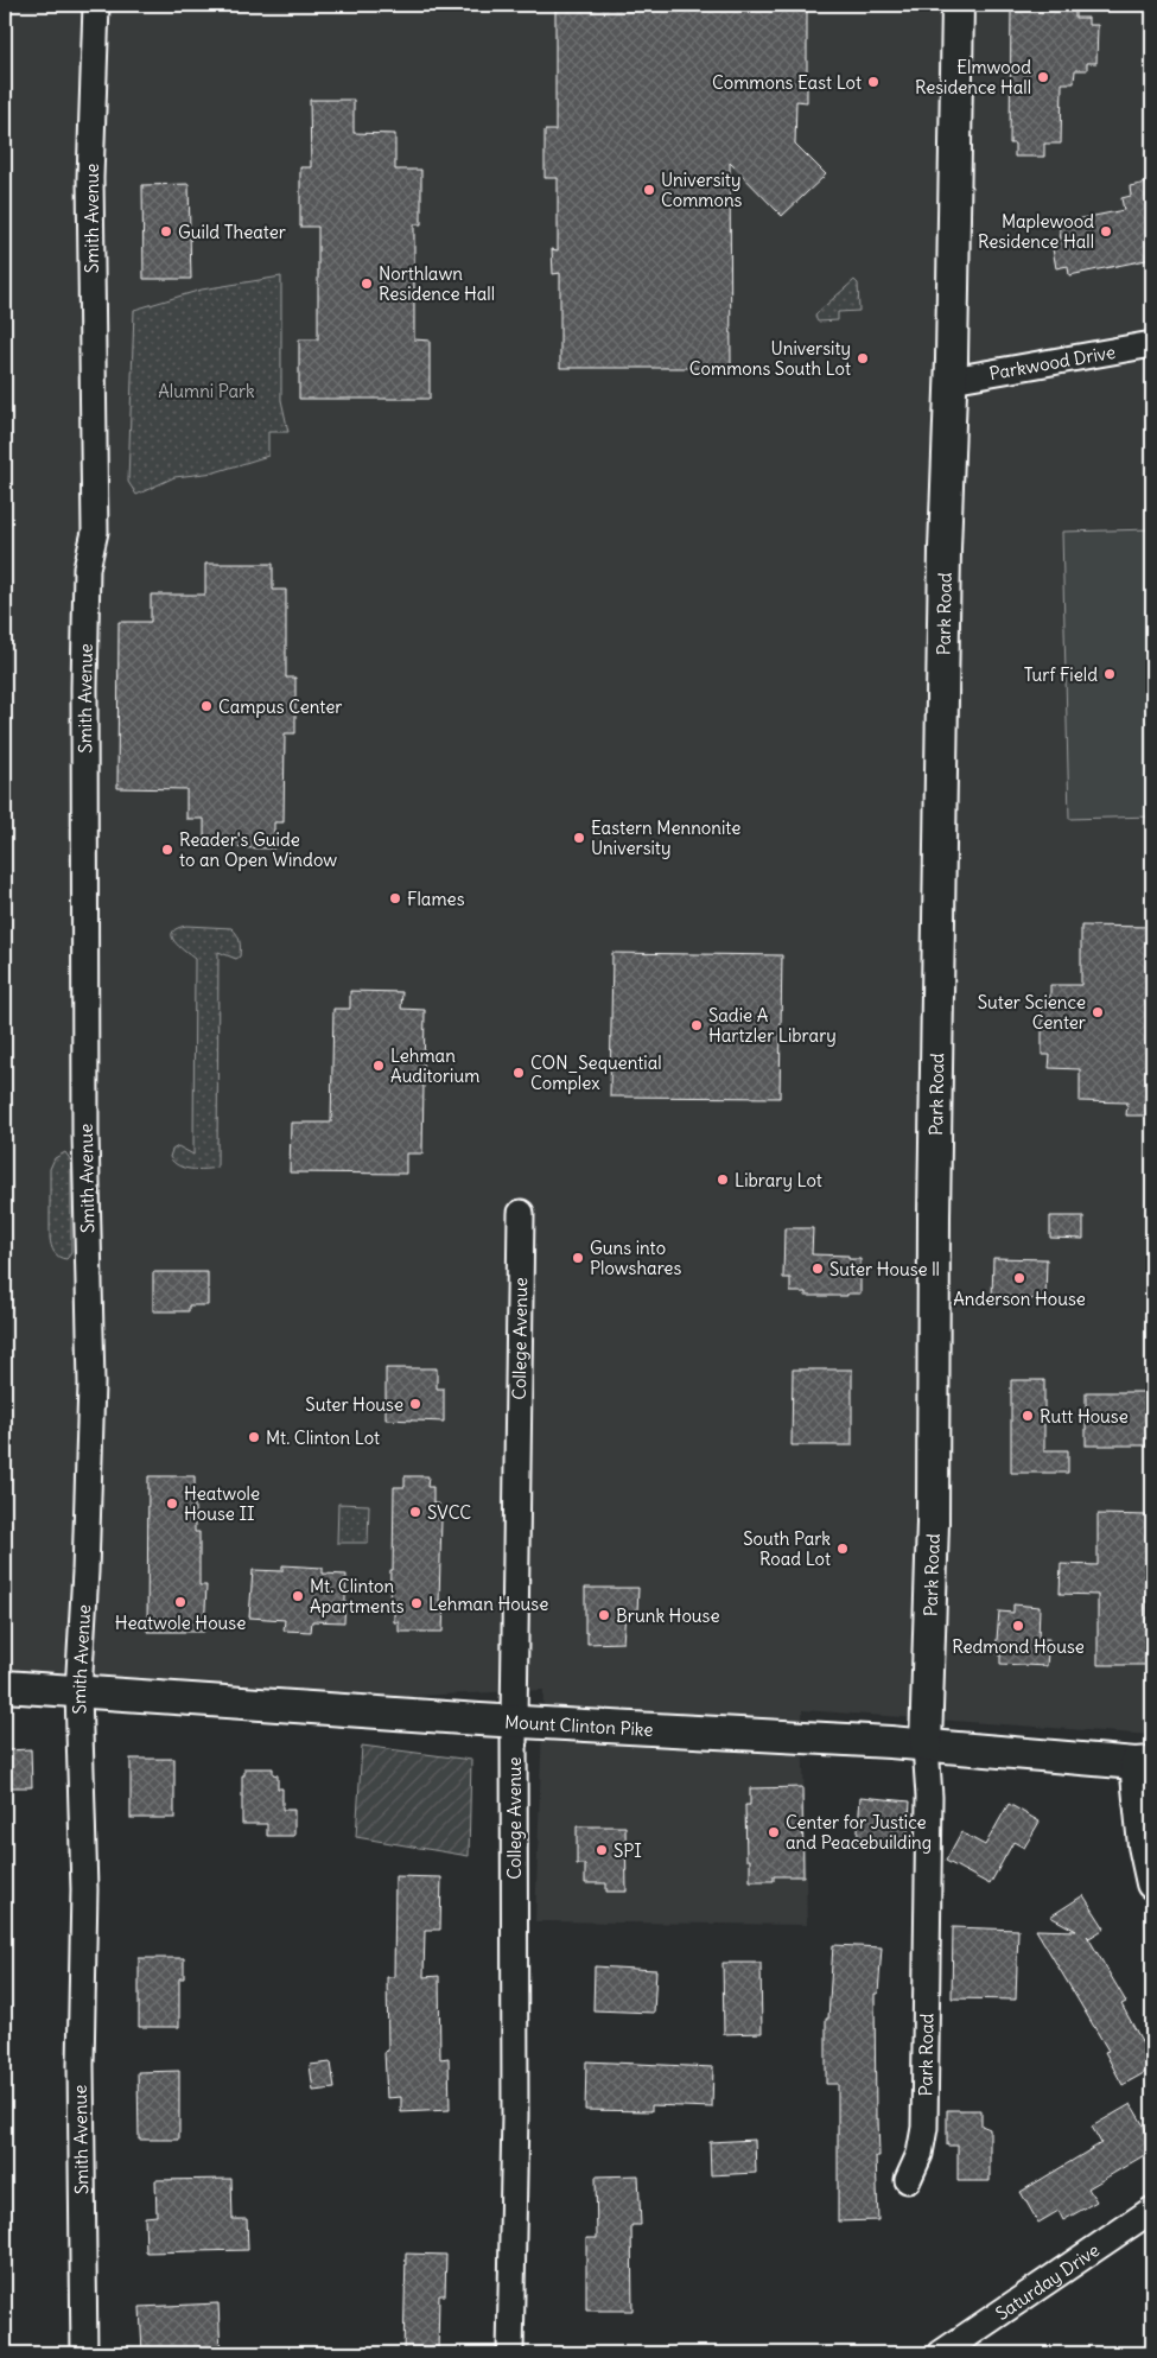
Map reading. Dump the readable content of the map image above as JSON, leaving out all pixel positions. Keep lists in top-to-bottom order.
{
  "streets": {
    "street": [
      "Smith Avenue",
      "Parkwood Drive",
      "Park Road",
      "College Avenue",
      "Mount Clinton Pike",
      "Saturday Drive"
    ]
  },
  "crossings": [
    ["Smith Avenue", "Mount Clinton Pike"],
    ["Parkwood Drive", "Park Road"],
    ["Park Road", "Mount Clinton Pike"],
    ["College Avenue", "Mount Clinton Pike"]
  ],
  "parks": ["Alumni Park"],
  "places": [
    "Elmwood Residence Hall",
    "Commons East Lot",
    "University Commons",
    "Guild Theater",
    "Maplewood Residence Hall",
    "Northlawn Residence Hall",
    "University Commons South Lot",
    "Turf Field",
    "Campus Center",
    "Eastern Mennonite University",
    "Reader's Guide to an Open Window",
    "Flames",
    "Suter Science Center",
    "Sadie A Hartzler Library",
    "Lehman Auditorium",
    "CON_Sequential Complex",
    "Library Lot",
    "Guns into Plowshares",
    "Suter House ll",
    "Anderson House",
    "Suter House",
    "Rutt House",
    "Mt. Clinton Lot",
    "Heatwole House II",
    "SVCC",
    "South Park Road Lot",
    "Mt. Clinton Apartments",
    "Heatwole House",
    "Lehman House",
    "Brunk House",
    "Redmond House",
    "Center for Justice and Peacebuilding",
    "SPI"
  ]
}
